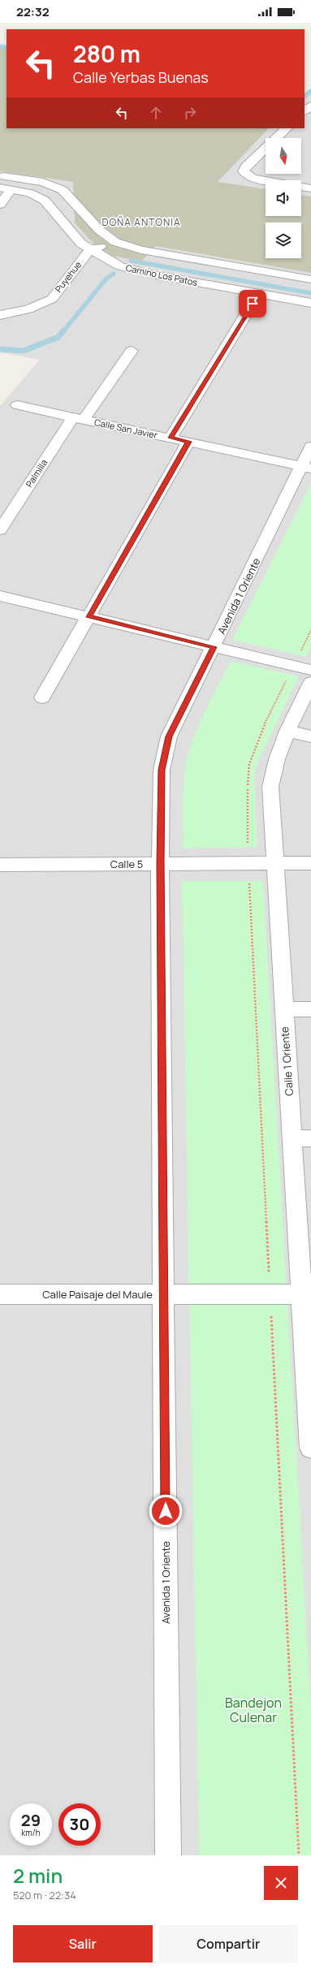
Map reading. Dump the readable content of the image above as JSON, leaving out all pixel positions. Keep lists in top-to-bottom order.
{
  "streets": {
    "street": [
      "Camino Los Patos",
      "Puyehue",
      "Calle San Javier",
      "Palmilla",
      "Avenida 1 Oriente",
      "Calle 5",
      "Calle 1 Oriente",
      "Calle Paisaje del Maule"
    ]
  },
  "crossings": [
    ["Camino Los Patos", "Puyehue"],
    ["Calle San Javier", "Palmilla"],
    ["Calle San Javier", "Avenida 1 Oriente"],
    ["Avenida 1 Oriente", "Calle 5"],
    ["Avenida 1 Oriente", "Calle Paisaje del Maule"],
    ["Calle 5", "Calle 1 Oriente"],
    ["Calle 1 Oriente", "Calle Paisaje del Maule"]
  ],
  "districts": ["DOÑA ANTONIA"],
  "parks": ["Bandejon Culenar"],
  "north": "bottom",
  "page": {
    "status": "22:32",
    "turn": ["280 m", "Calle Yerbas Buenas"],
    "speed": "29 km/h",
    "limit": "30",
    "heading": ["2 min", "520 m · 22:34"],
    "buttons": ["Salir", "Compartir"]
  }
}
